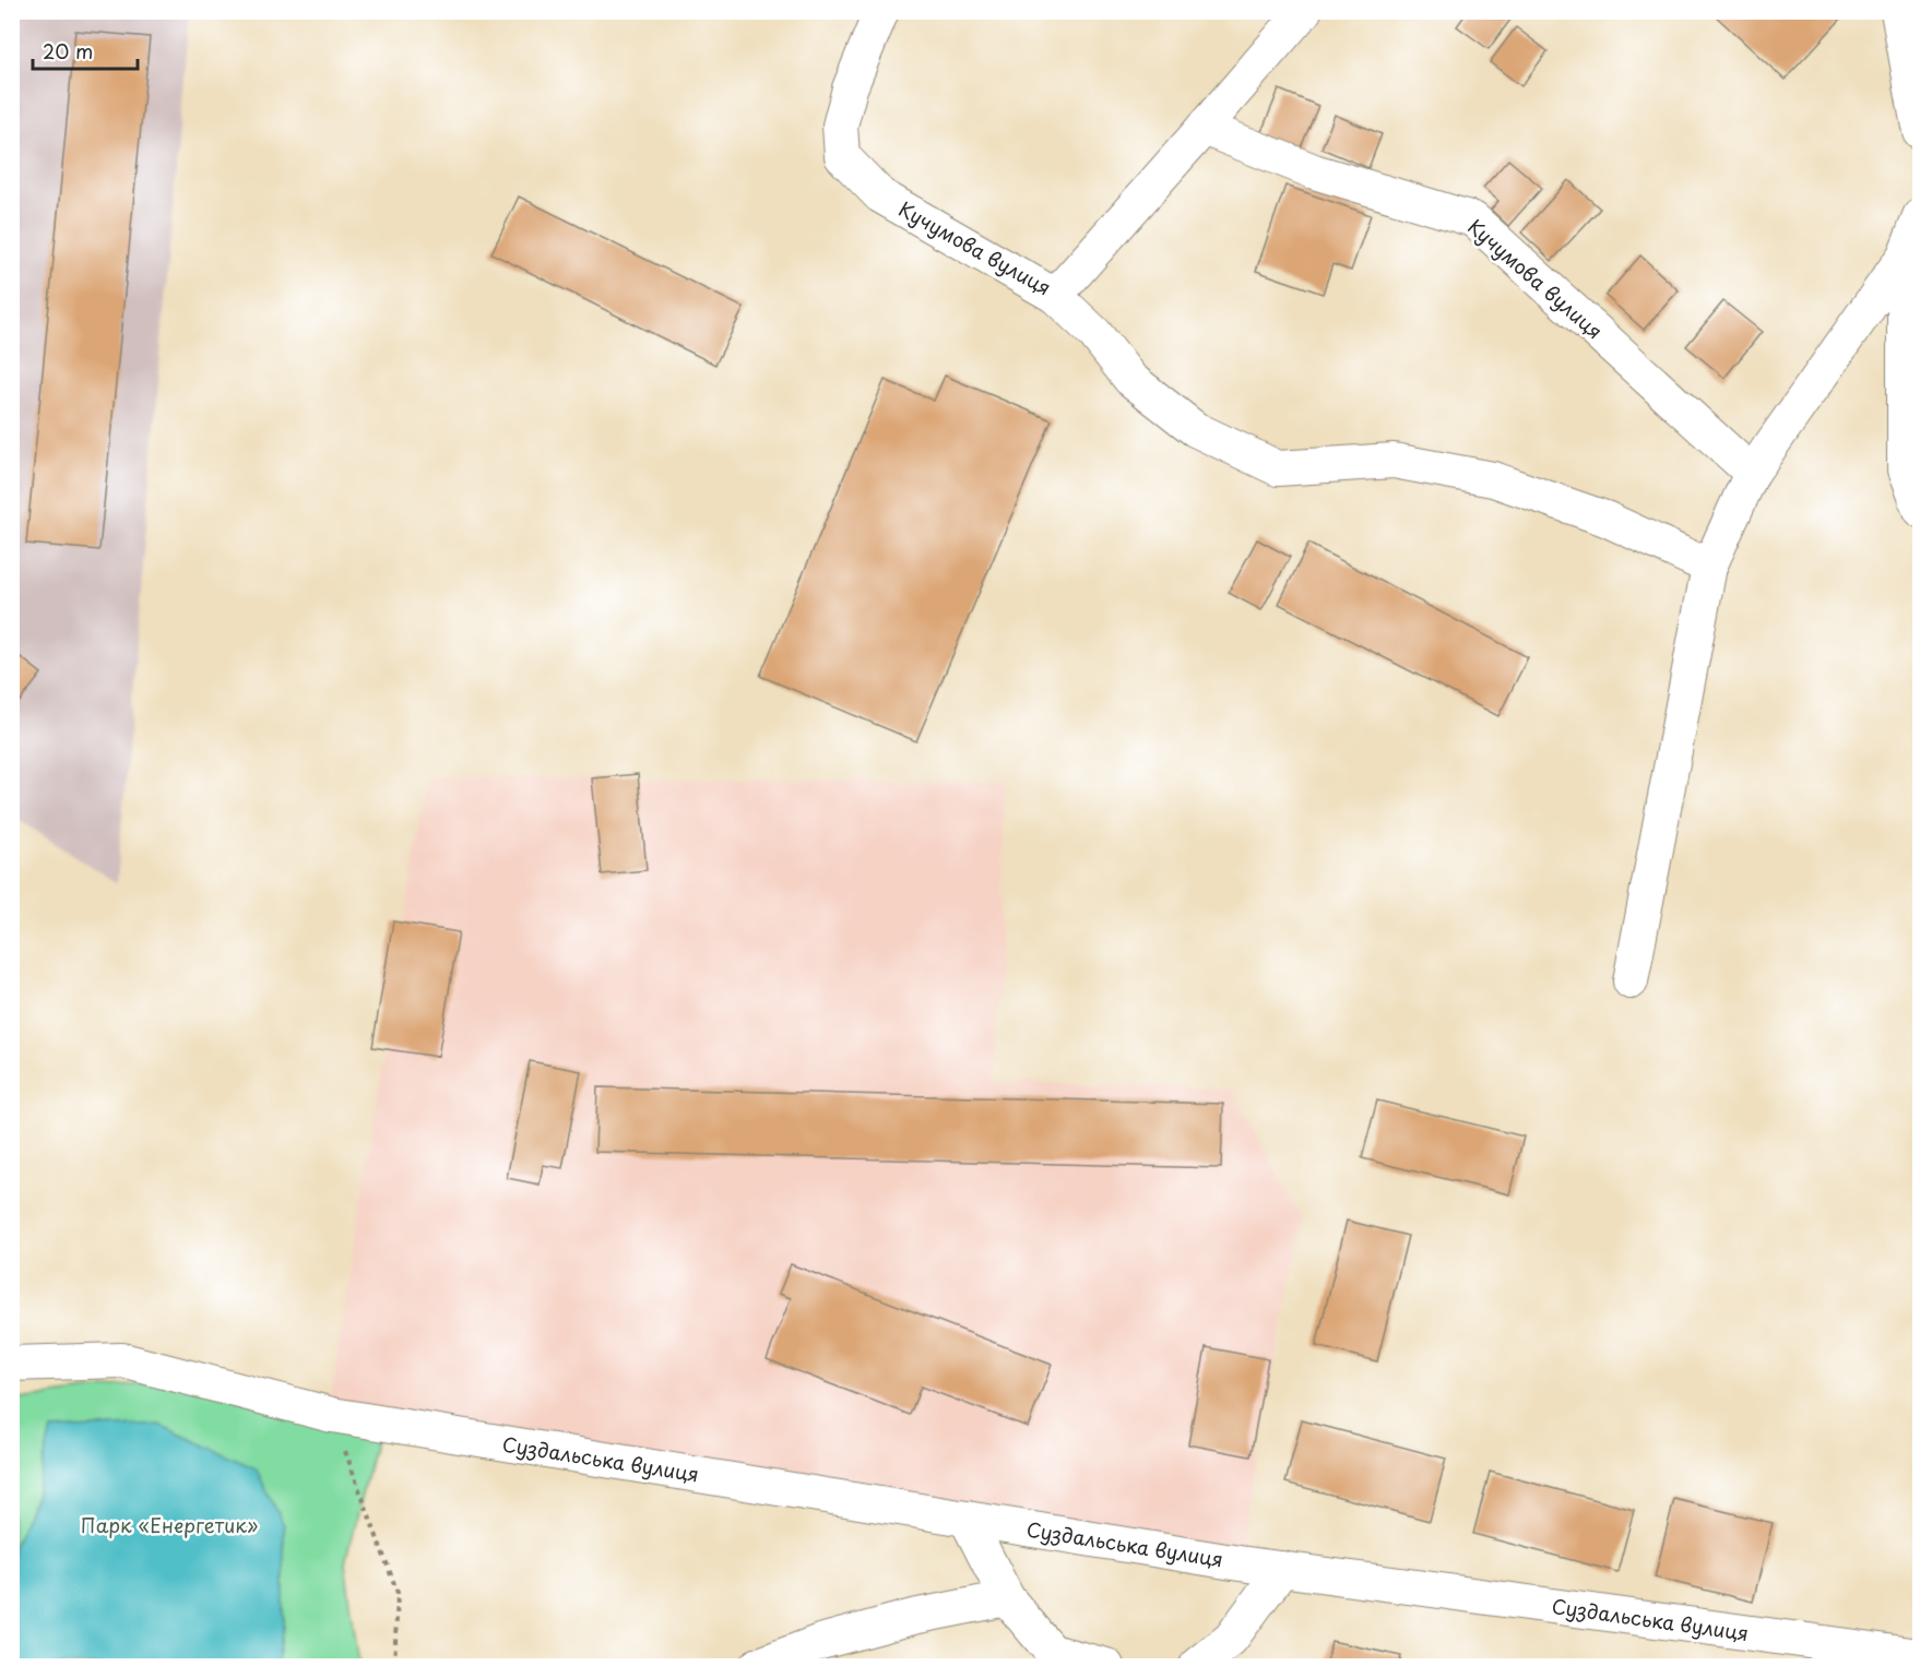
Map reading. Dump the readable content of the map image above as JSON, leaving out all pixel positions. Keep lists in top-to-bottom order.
{
  "streets": {
    "street": ["Кучумова вулиця", "Суздальська вулиця"]
  },
  "parks": ["Парк «Енергетик»"],
  "scale_bar": "20 m"
}
